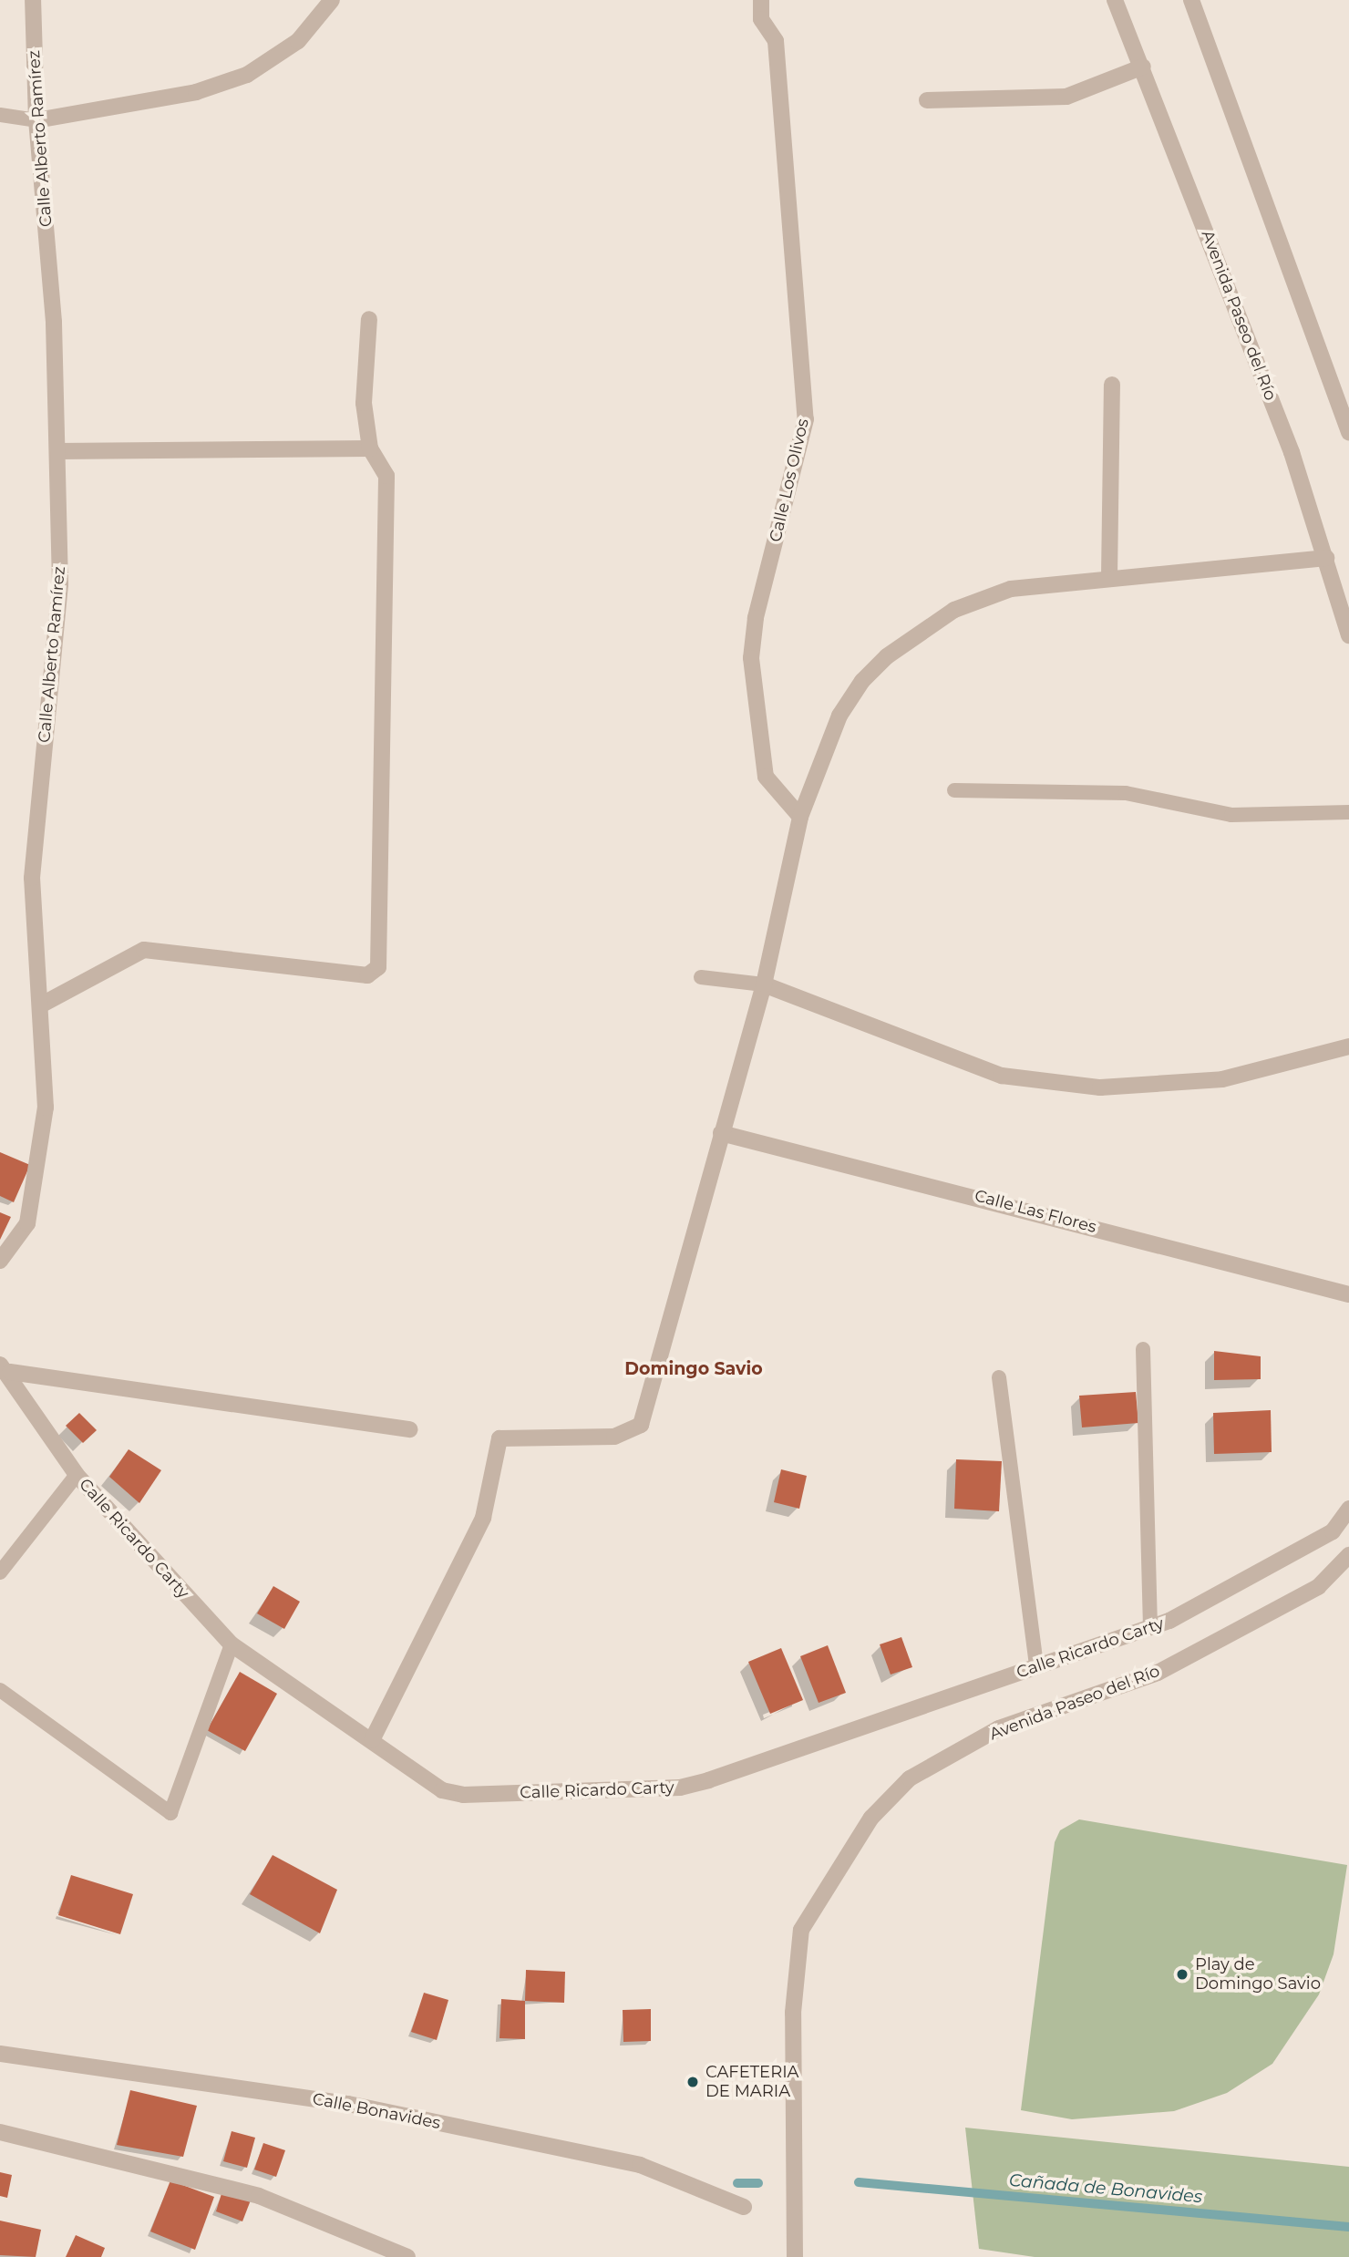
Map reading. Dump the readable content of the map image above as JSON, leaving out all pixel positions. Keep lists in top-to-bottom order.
{
  "streets": {
    "street": [
      "Calle Alberto Ramírez",
      "Avenida Paseo del Río",
      "Calle Los Olivos",
      "Calle Las Flores",
      "Calle Ricardo Carty",
      "Calle Bonavides"
    ]
  },
  "districts": ["Domingo Savio"],
  "water": ["Cañada de Bonavides"],
  "places": ["Play de Domingo Savio", "CAFETERIA DE MARIA"]
}
